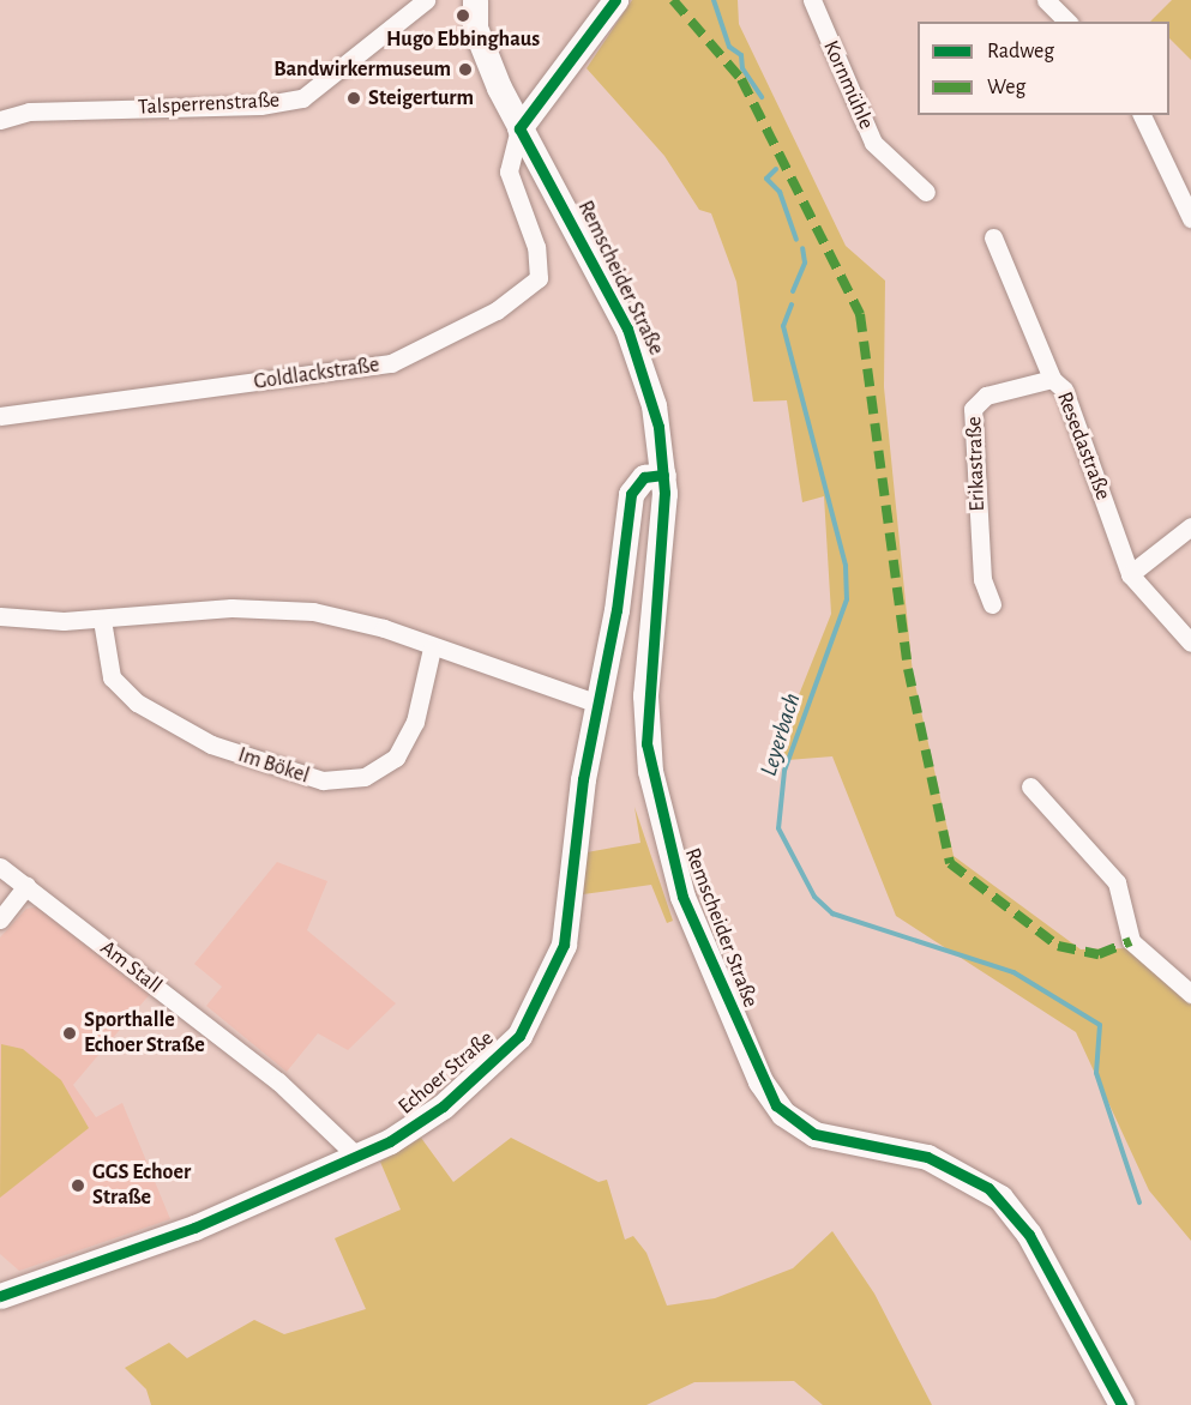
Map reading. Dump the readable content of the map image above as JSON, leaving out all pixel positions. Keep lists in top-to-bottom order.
{
  "streets": {
    "main road": ["Remscheider Straße", "Echoer Straße"],
    "street": [
      "Kornmühle",
      "Talsperrenstraße",
      "Goldlackstraße",
      "Resedastraße",
      "Erikastraße",
      "Im Bökel",
      "Am Stall"
    ]
  },
  "crossings": [
    ["Remscheider Straße", "Goldlackstraße"],
    ["Remscheider Straße", "Echoer Straße"],
    ["Resedastraße", "Erikastraße"],
    ["Am Stall", "Echoer Straße"]
  ],
  "water": ["Leyerbach"],
  "places": [
    "Hugo Ebbinghaus",
    "Bandwirkermuseum",
    "Steigerturm",
    "Sporthalle Echoer Straße",
    "GGS Echoer Straße"
  ],
  "legend": ["Radweg", "Weg"]
}
